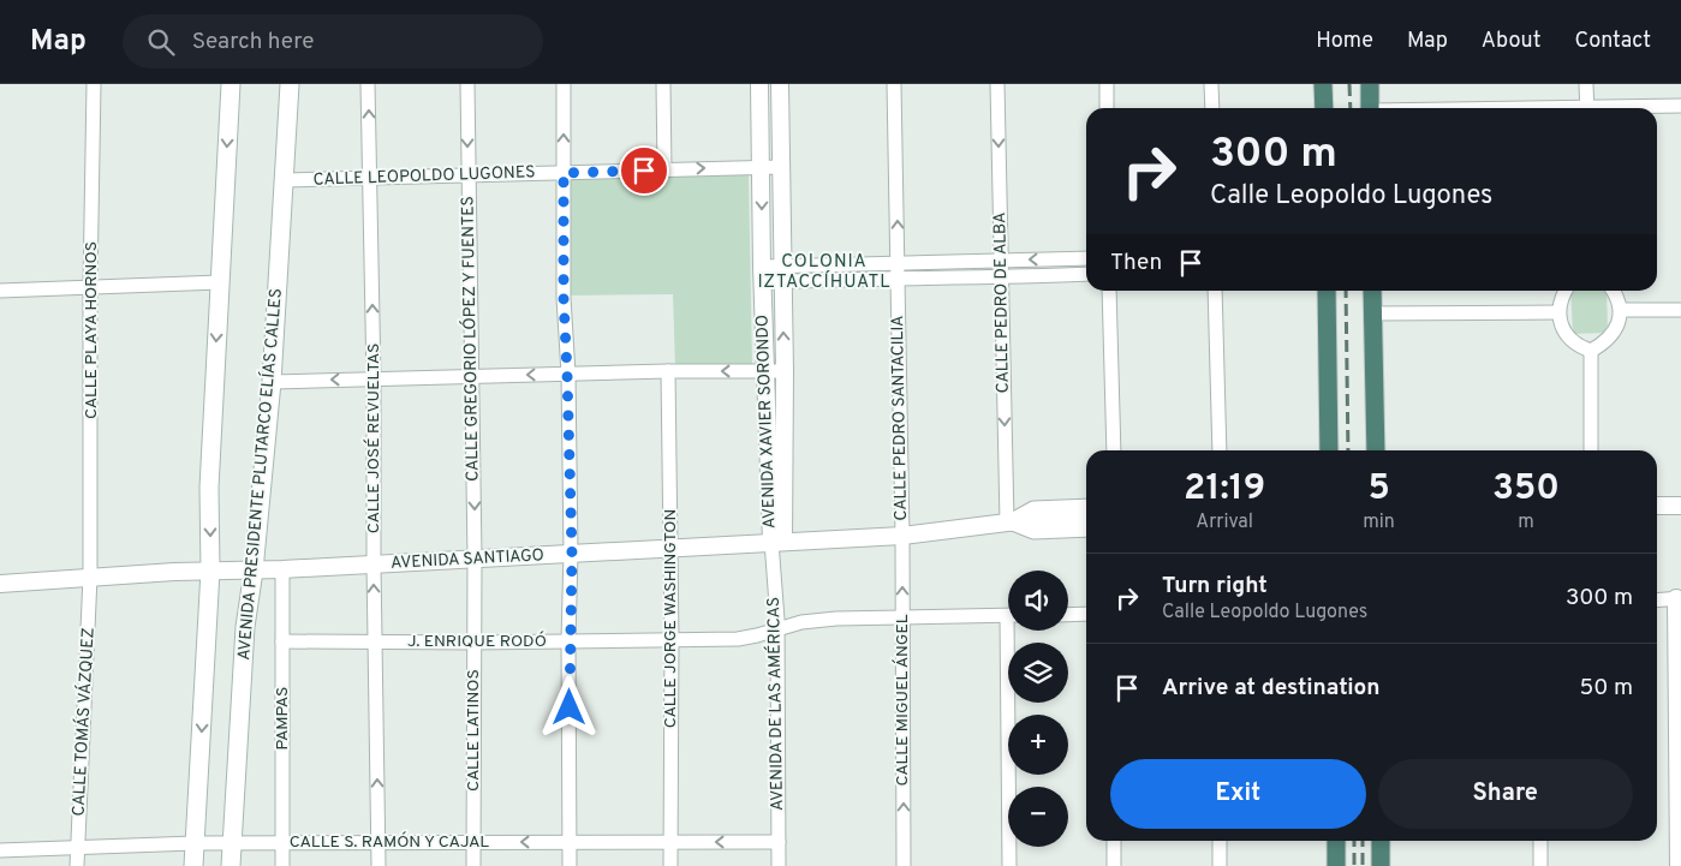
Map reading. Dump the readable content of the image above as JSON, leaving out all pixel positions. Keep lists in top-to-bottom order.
{
  "streets": {
    "main road": ["AVENIDA PRESIDENTE PLUTARCO ELÍAS CALLES"],
    "street": [
      "CALLE LEOPOLDO LUGONES",
      "CALLE PEDRO DE ALBA",
      "CALLE PLAYA HORNOS",
      "CALLE GREGORIO LÓPEZ Y FUENTES",
      "CALLE PEDRO SANTACILIA",
      "AVENIDA XAVIER SORONDO",
      "CALLE JOSÉ REVUELTAS",
      "AVENIDA SANTIAGO",
      "CALLE JORGE WASHINGTON",
      "J. ENRIQUE RODÓ",
      "CALLE MIGUEL ÁNGEL",
      "AVENIDA DE LAS AMÉRICAS",
      "PAMPAS",
      "CALLE TOMÁS VÁZQUEZ",
      "CALLE LATINOS",
      "CALLE S. RAMÓN Y CAJAL"
    ]
  },
  "crossings": [
    ["CALLE LEOPOLDO LUGONES", "CALLE GREGORIO LÓPEZ Y FUENTES"],
    ["CALLE LEOPOLDO LUGONES", "AVENIDA XAVIER SORONDO"],
    ["CALLE LEOPOLDO LUGONES", "CALLE JOSÉ REVUELTAS"],
    ["CALLE LEOPOLDO LUGONES", "AVENIDA PRESIDENTE PLUTARCO ELÍAS CALLES"],
    ["CALLE PEDRO DE ALBA", "AVENIDA SANTIAGO"],
    ["CALLE PLAYA HORNOS", "AVENIDA SANTIAGO"],
    ["CALLE PLAYA HORNOS", "CALLE TOMÁS VÁZQUEZ"],
    ["CALLE GREGORIO LÓPEZ Y FUENTES", "AVENIDA SANTIAGO"],
    ["CALLE GREGORIO LÓPEZ Y FUENTES", "CALLE LATINOS"],
    ["CALLE PEDRO SANTACILIA", "AVENIDA SANTIAGO"],
    ["CALLE PEDRO SANTACILIA", "CALLE MIGUEL ÁNGEL"],
    ["AVENIDA XAVIER SORONDO", "AVENIDA SANTIAGO"],
    ["AVENIDA XAVIER SORONDO", "AVENIDA DE LAS AMÉRICAS"],
    ["CALLE JOSÉ REVUELTAS", "AVENIDA SANTIAGO"],
    ["CALLE JOSÉ REVUELTAS", "J. ENRIQUE RODÓ"],
    ["CALLE JOSÉ REVUELTAS", "CALLE S. RAMÓN Y CAJAL"],
    ["AVENIDA PRESIDENTE PLUTARCO ELÍAS CALLES", "AVENIDA SANTIAGO"],
    ["AVENIDA PRESIDENTE PLUTARCO ELÍAS CALLES", "CALLE S. RAMÓN Y CAJAL"],
    ["AVENIDA SANTIAGO", "CALLE JORGE WASHINGTON"],
    ["AVENIDA SANTIAGO", "CALLE MIGUEL ÁNGEL"],
    ["AVENIDA SANTIAGO", "AVENIDA DE LAS AMÉRICAS"],
    ["AVENIDA SANTIAGO", "PAMPAS"],
    ["AVENIDA SANTIAGO", "CALLE TOMÁS VÁZQUEZ"],
    ["AVENIDA SANTIAGO", "CALLE LATINOS"],
    ["CALLE JORGE WASHINGTON", "J. ENRIQUE RODÓ"],
    ["CALLE JORGE WASHINGTON", "CALLE S. RAMÓN Y CAJAL"],
    ["J. ENRIQUE RODÓ", "CALLE MIGUEL ÁNGEL"],
    ["J. ENRIQUE RODÓ", "AVENIDA DE LAS AMÉRICAS"],
    ["J. ENRIQUE RODÓ", "PAMPAS"],
    ["J. ENRIQUE RODÓ", "CALLE LATINOS"],
    ["AVENIDA DE LAS AMÉRICAS", "CALLE S. RAMÓN Y CAJAL"],
    ["PAMPAS", "CALLE S. RAMÓN Y CAJAL"],
    ["CALLE TOMÁS VÁZQUEZ", "CALLE S. RAMÓN Y CAJAL"],
    ["CALLE LATINOS", "CALLE S. RAMÓN Y CAJAL"]
  ],
  "one_way": ["CALLE PEDRO SANTACILIA", "CALLE JOSÉ REVUELTAS"],
  "districts": ["COLONIA IZTACCÍHUATL"],
  "page": {
    "header": "Map",
    "search": "Search here",
    "nav": [
      "Home",
      "Map",
      "About",
      "Contact"
    ],
    "turn": ["300 m", "Calle Leopoldo Lugones"],
    "then": "Then",
    "eta": [
      "21:19",
      "Arrival",
      "5",
      "min",
      "350",
      "m"
    ],
    "list": [
      {
        "name": "Turn right",
        "note": "Calle Leopoldo Lugones",
        "value": "300 m"
      },
      {
        "name": "Arrive at destination",
        "value": "50 m"
      }
    ],
    "map_buttons": ["+", "−"],
    "buttons": ["Exit", "Share"]
  }
}
